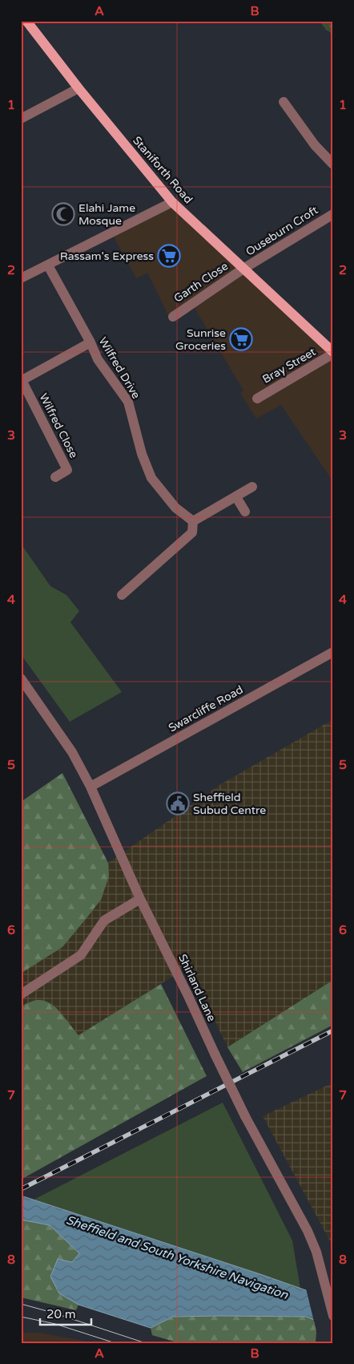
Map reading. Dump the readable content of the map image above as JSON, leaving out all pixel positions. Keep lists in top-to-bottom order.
{
  "streets": {
    "main road": ["Staniforth Road"],
    "street": [
      "Ouseburn Croft",
      "Garth Close",
      "Bray Street",
      "Wilfred Drive",
      "Wilfred Close",
      "Swarcliffe Road",
      "Shirland Lane"
    ]
  },
  "crossings": [
    ["Staniforth Road", "Ouseburn Croft"],
    ["Staniforth Road", "Garth Close"],
    ["Staniforth Road", "Bray Street"],
    ["Ouseburn Croft", "Garth Close"],
    ["Wilfred Drive", "Wilfred Close"],
    ["Swarcliffe Road", "Shirland Lane"]
  ],
  "water": ["Sheffield and South Yorkshire Navigation"],
  "places": {
    "mosque": ["Elahi Jame Mosque"],
    "supermarket": ["Rassam's Express", "Sunrise Groceries"],
    "public building": ["Sheffield Subud Centre"]
  },
  "scale_bar": "20 m",
  "grid": {
    "columns": ["A", "B"],
    "rows": [
      "1",
      "2",
      "3",
      "4",
      "5",
      "6",
      "7",
      "8"
    ]
  }
}
